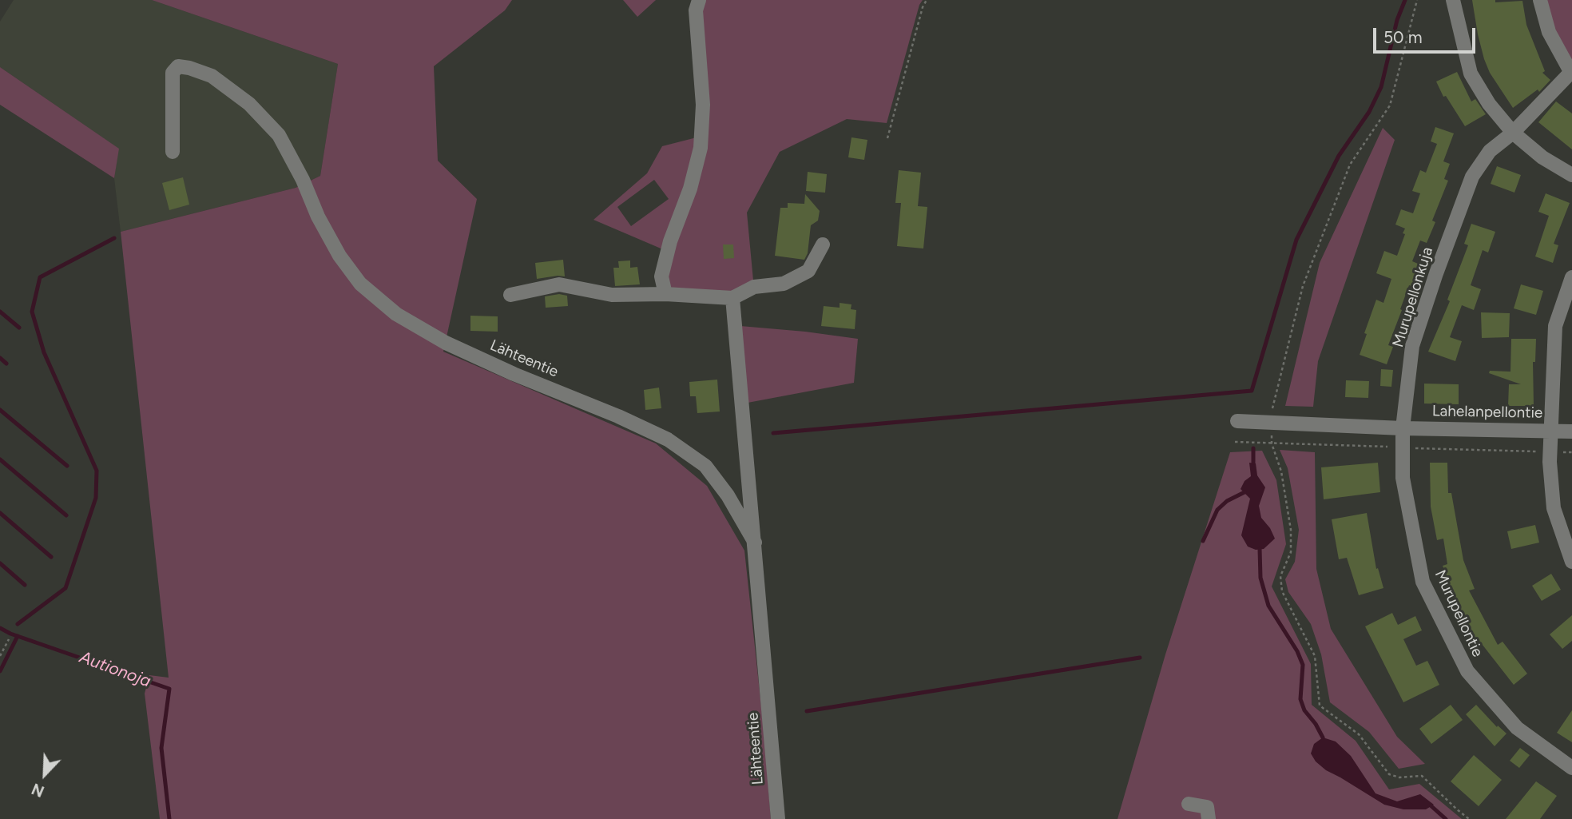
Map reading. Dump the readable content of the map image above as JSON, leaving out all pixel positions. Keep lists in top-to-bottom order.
{
  "streets": {
    "street": [
      "Murupellonkuja",
      "Lähteentie",
      "Lahelanpellontie",
      "Murupellontie"
    ]
  },
  "crossings": [
    ["Murupellonkuja", "Lahelanpellontie"],
    ["Murupellonkuja", "Murupellontie"],
    ["Lahelanpellontie", "Murupellontie"]
  ],
  "water": ["Autionoja"],
  "scale_bar": "50 m",
  "north": "bottom left"
}
